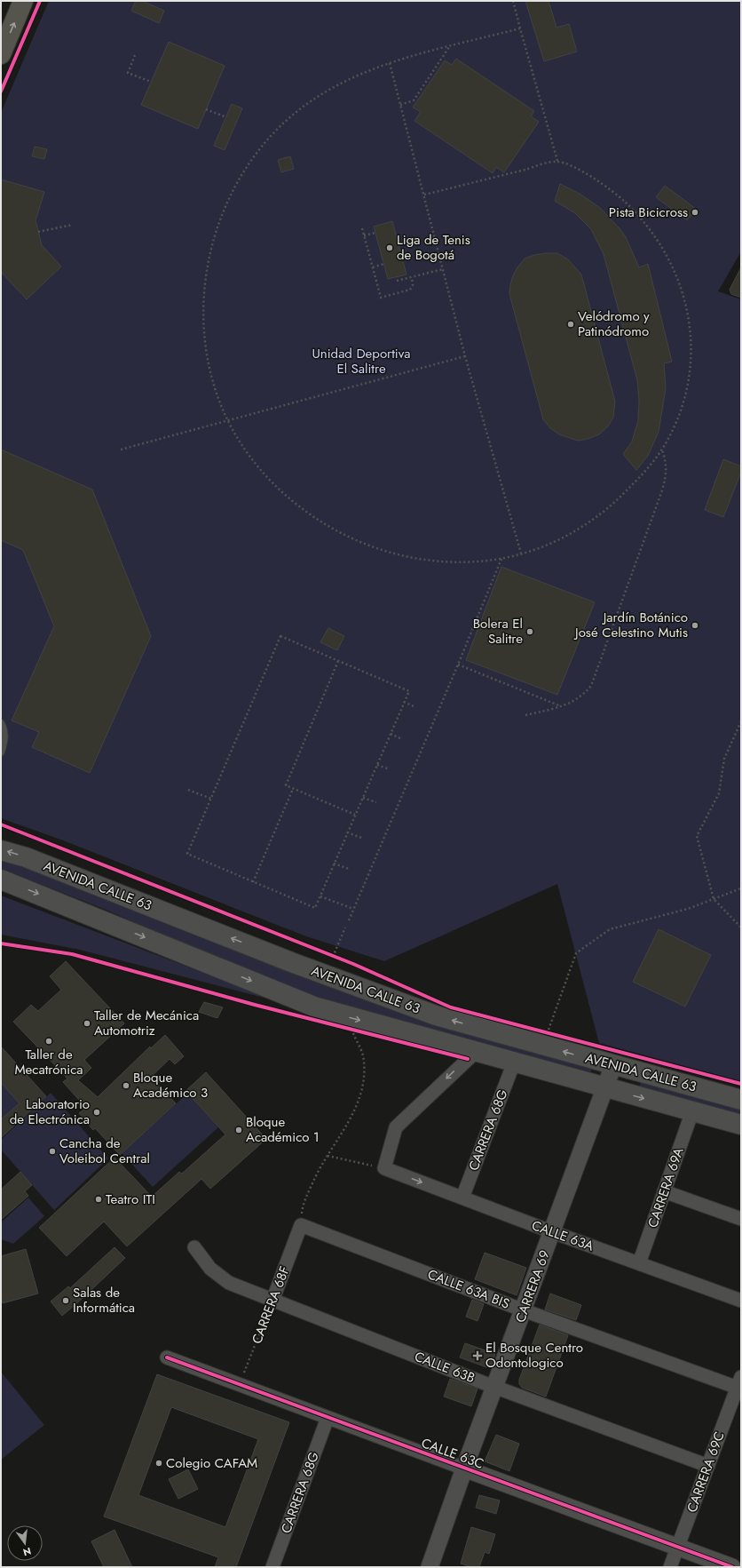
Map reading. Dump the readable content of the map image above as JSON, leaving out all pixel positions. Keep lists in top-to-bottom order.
{
  "streets": {
    "main road": ["AVENIDA CALLE 63"],
    "street": [
      "CARRERA 68G",
      "CARRERA 69A",
      "CALLE 63A",
      "CARRERA 69",
      "CALLE 63A BIS",
      "CARRERA 68F",
      "CALLE 63B",
      "CALLE 63C",
      "CARRERA 69C"
    ]
  },
  "crossings": [
    ["AVENIDA CALLE 63", "CARRERA 68G"],
    ["AVENIDA CALLE 63", "CARRERA 69A"],
    ["AVENIDA CALLE 63", "CARRERA 69"],
    ["CARRERA 68G", "CALLE 63A"],
    ["CARRERA 68G", "CALLE 63C"],
    ["CARRERA 69A", "CALLE 63A"],
    ["CALLE 63A", "CARRERA 69"],
    ["CARRERA 69", "CALLE 63A BIS"],
    ["CARRERA 69", "CALLE 63B"],
    ["CARRERA 69", "CALLE 63C"],
    ["CALLE 63A BIS", "CARRERA 68F"],
    ["CALLE 63A BIS", "CARRERA 69C"],
    ["CARRERA 68F", "CALLE 63B"],
    ["CARRERA 68F", "CALLE 63C"],
    ["CALLE 63B", "CARRERA 69C"],
    ["CALLE 63C", "CARRERA 69C"]
  ],
  "parks": ["Unidad Deportiva El Salitre"],
  "places": {
    "other": [
      "Pista Bicicross",
      "Liga de Tenis de Bogotá",
      "Velódromo y Patinódromo",
      "Jardín Botánico José Celestino Mutis",
      "Bolera El Salitre",
      "Taller de Mecánica Automotriz",
      "Taller de Mecatrónica",
      "Bloque Académico 3",
      "Laboratorio de Electrónica",
      "Bloque Académico 1",
      "Cancha de Voleibol Central",
      "Teatro ITI",
      "Salas de Informática",
      "Colegio CAFAM"
    ],
    "health": ["El Bosque Centro Odontologico"]
  },
  "north": "bottom"
}
